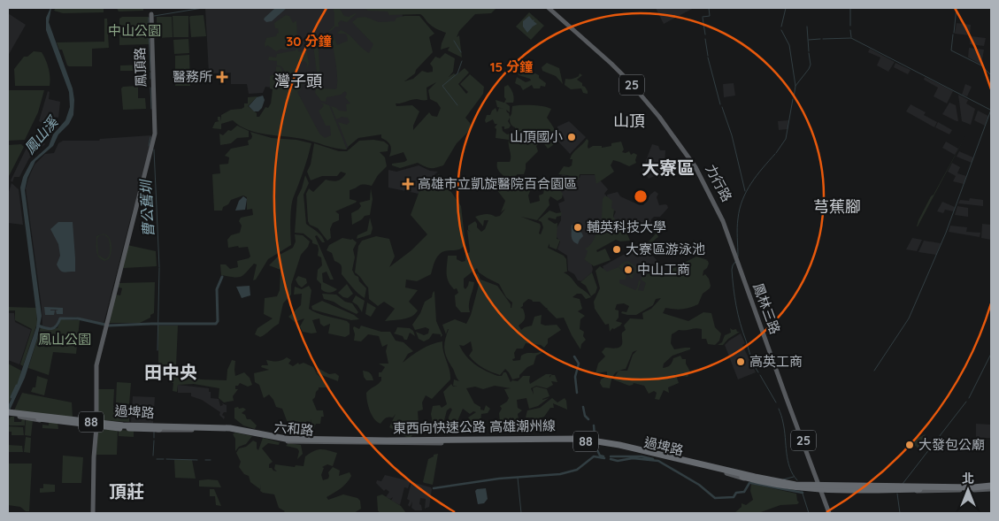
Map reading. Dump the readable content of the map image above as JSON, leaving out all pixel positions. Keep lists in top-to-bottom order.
{
  "streets": {
    "highway": ["88", "東西向快速公路 高雄潮州線"],
    "main road": [
      "鳳頂路",
      "25",
      "力行路",
      "鳳林三路",
      "過埤路",
      "六和路"
    ]
  },
  "crossings": [
    ["鳳頂路", "過埤路"],
    ["25", "鳳林三路"],
    ["25", "過埤路"],
    ["力行路", "鳳林三路"],
    ["鳳林三路", "過埤路"],
    ["過埤路", "東西向快速公路 高雄潮州線"],
    ["過埤路", "六和路"]
  ],
  "districts": [
    "灣子頭",
    "山頂",
    "大寮區",
    "芎蕉腳",
    "田中央",
    "頂莊"
  ],
  "water": ["鳳山溪", "曹公舊圳"],
  "parks": ["中山公園", "鳳山公園"],
  "places": {
    "health": ["醫務所", "高雄市立凱旋醫院百合園區"],
    "other": [
      "山頂國小",
      "輔英科技大學",
      "大寮區游泳池",
      "中山工商",
      "高英工商",
      "大發包公廟"
    ]
  },
  "north": "top",
  "rings": ["30 分鐘", "15 分鐘"]
}
